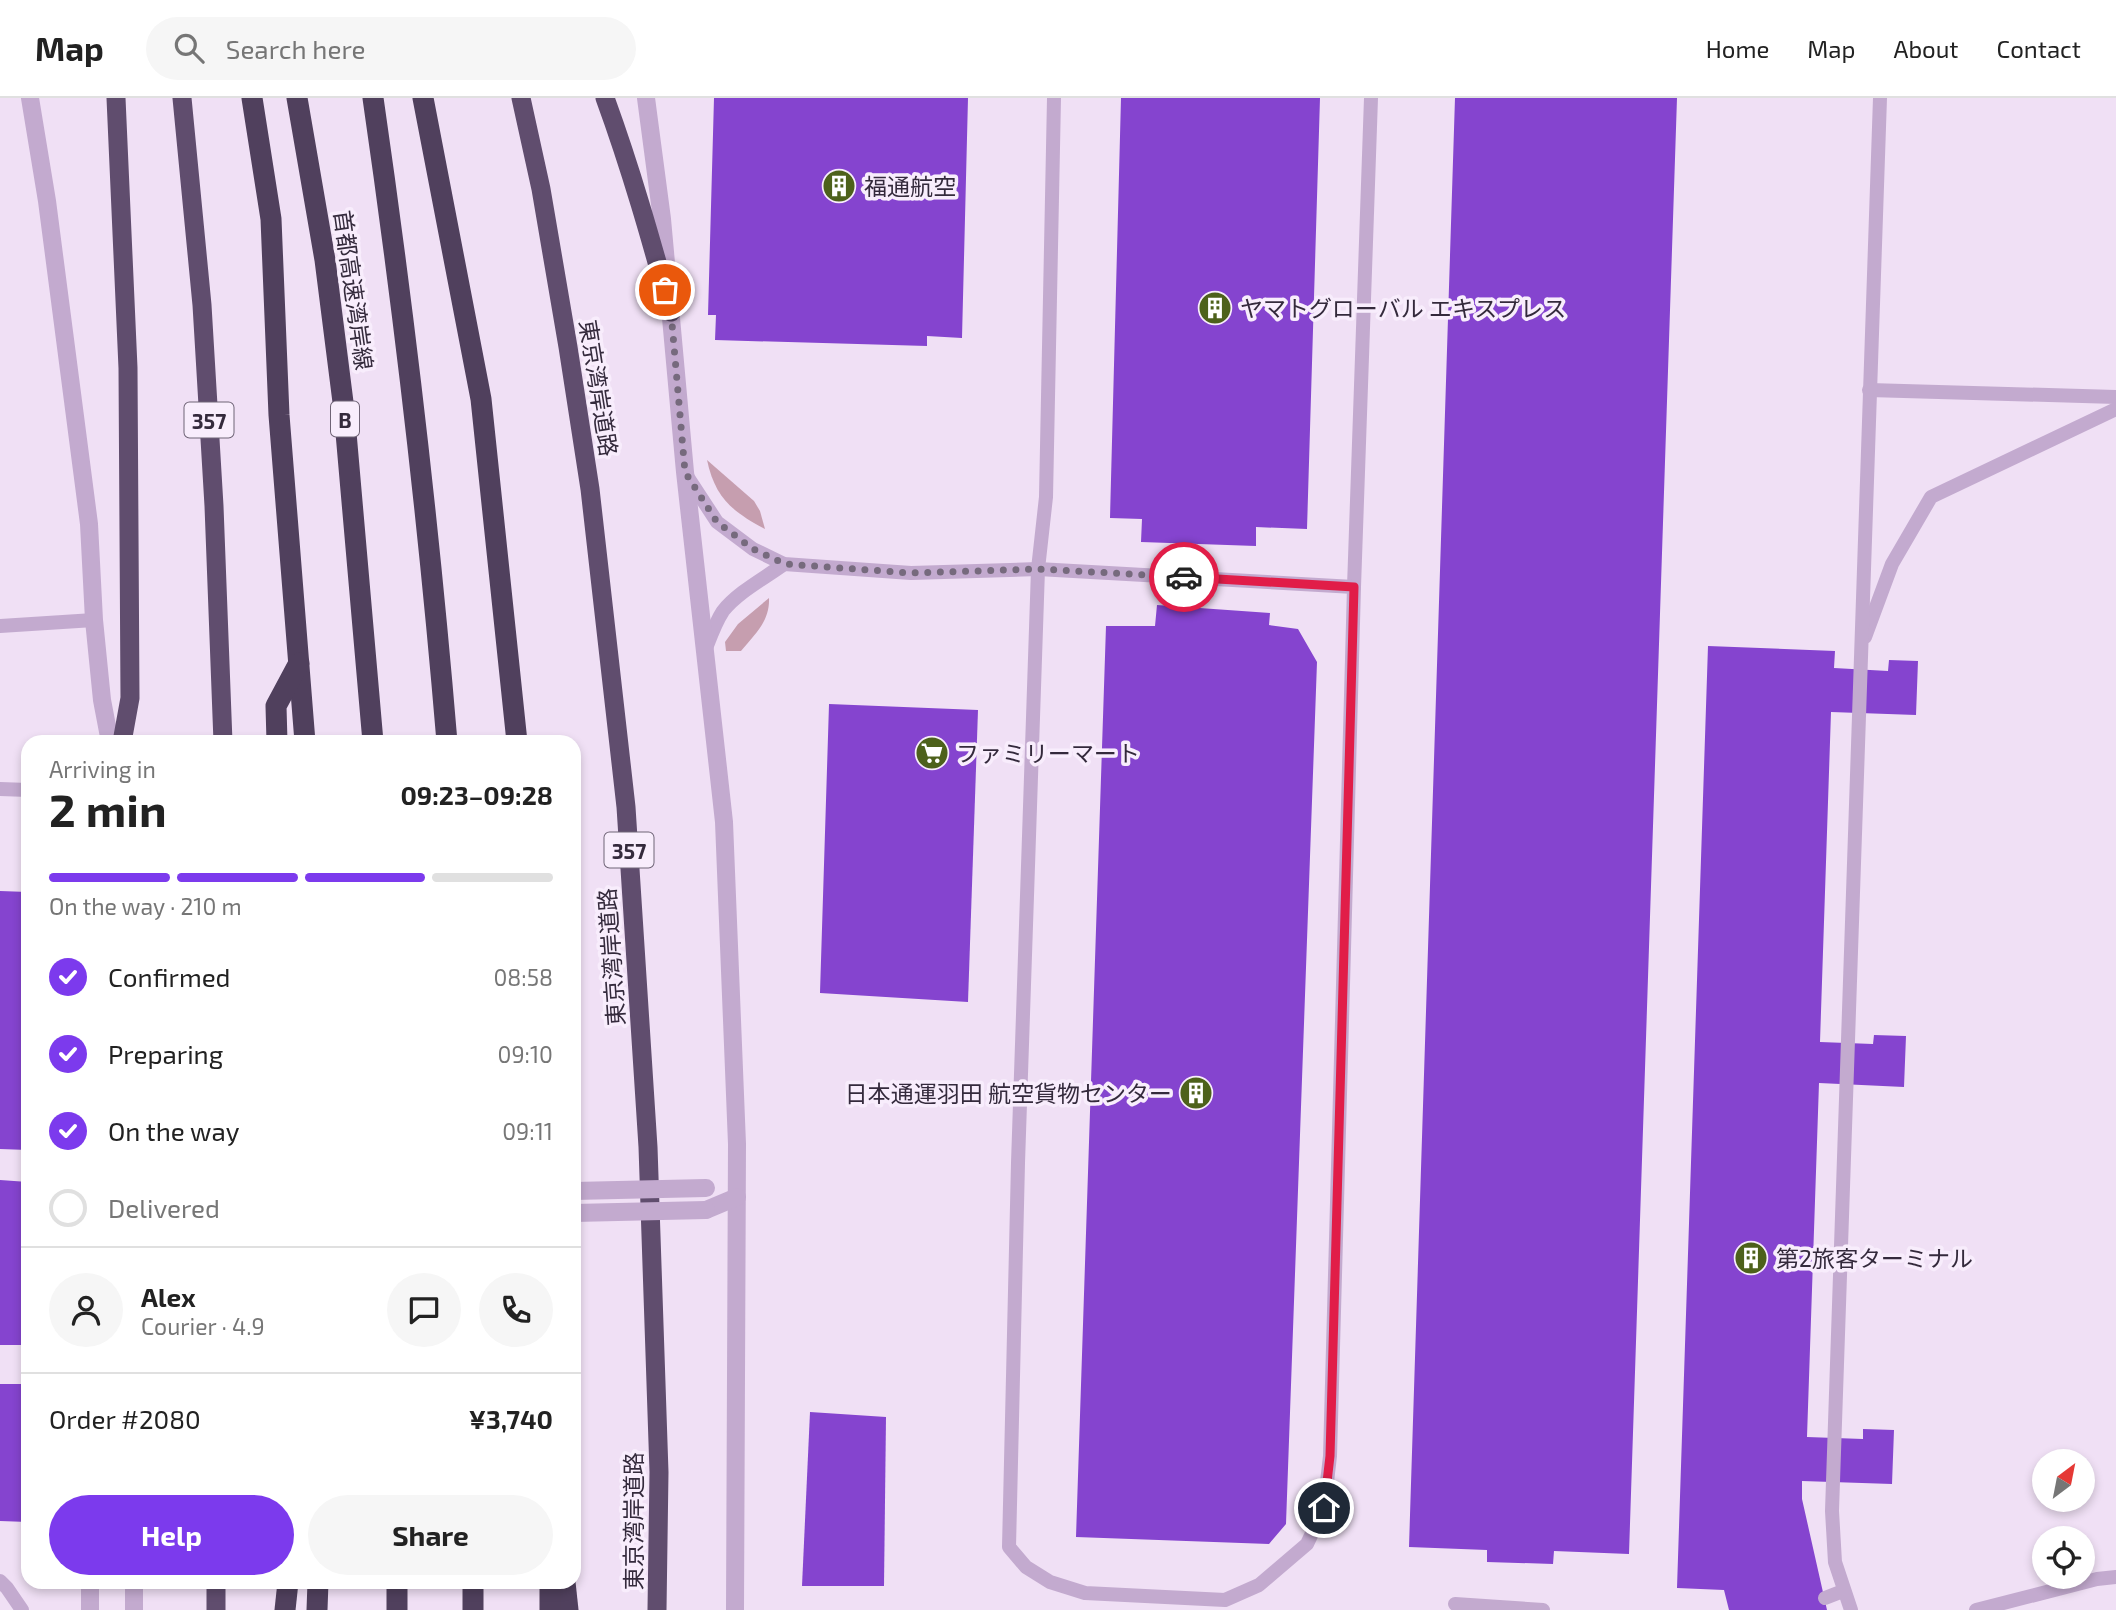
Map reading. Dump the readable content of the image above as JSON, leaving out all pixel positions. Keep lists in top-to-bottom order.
{
  "streets": {
    "highway": [
      "首都高速湾岸線",
      "東京湾岸道路",
      "B",
      "357"
    ]
  },
  "places": {
    "building": [
      "福通航空",
      "ヤマトグローバル エキスプレス",
      "日本通運羽田 航空貨物センター",
      "第2旅客ターミナル"
    ],
    "supermarket": ["ファミリーマート"]
  },
  "north": "top right",
  "page": {
    "header": "Map",
    "search": "Search here",
    "nav": [
      "Home",
      "Map",
      "About",
      "Contact"
    ],
    "heading": ["2 min", "Arriving in", "09:23–09:28"],
    "panel": [
      "Alex",
      "Courier · 4.9",
      "Order #2080",
      "¥3,740"
    ],
    "bar": "On the way · 210 m",
    "list": [
      ["Confirmed", "08:58"],
      ["Preparing", "09:10"],
      ["On the way", "09:11"],
      "Delivered"
    ],
    "buttons": ["Help", "Share"]
  }
}
